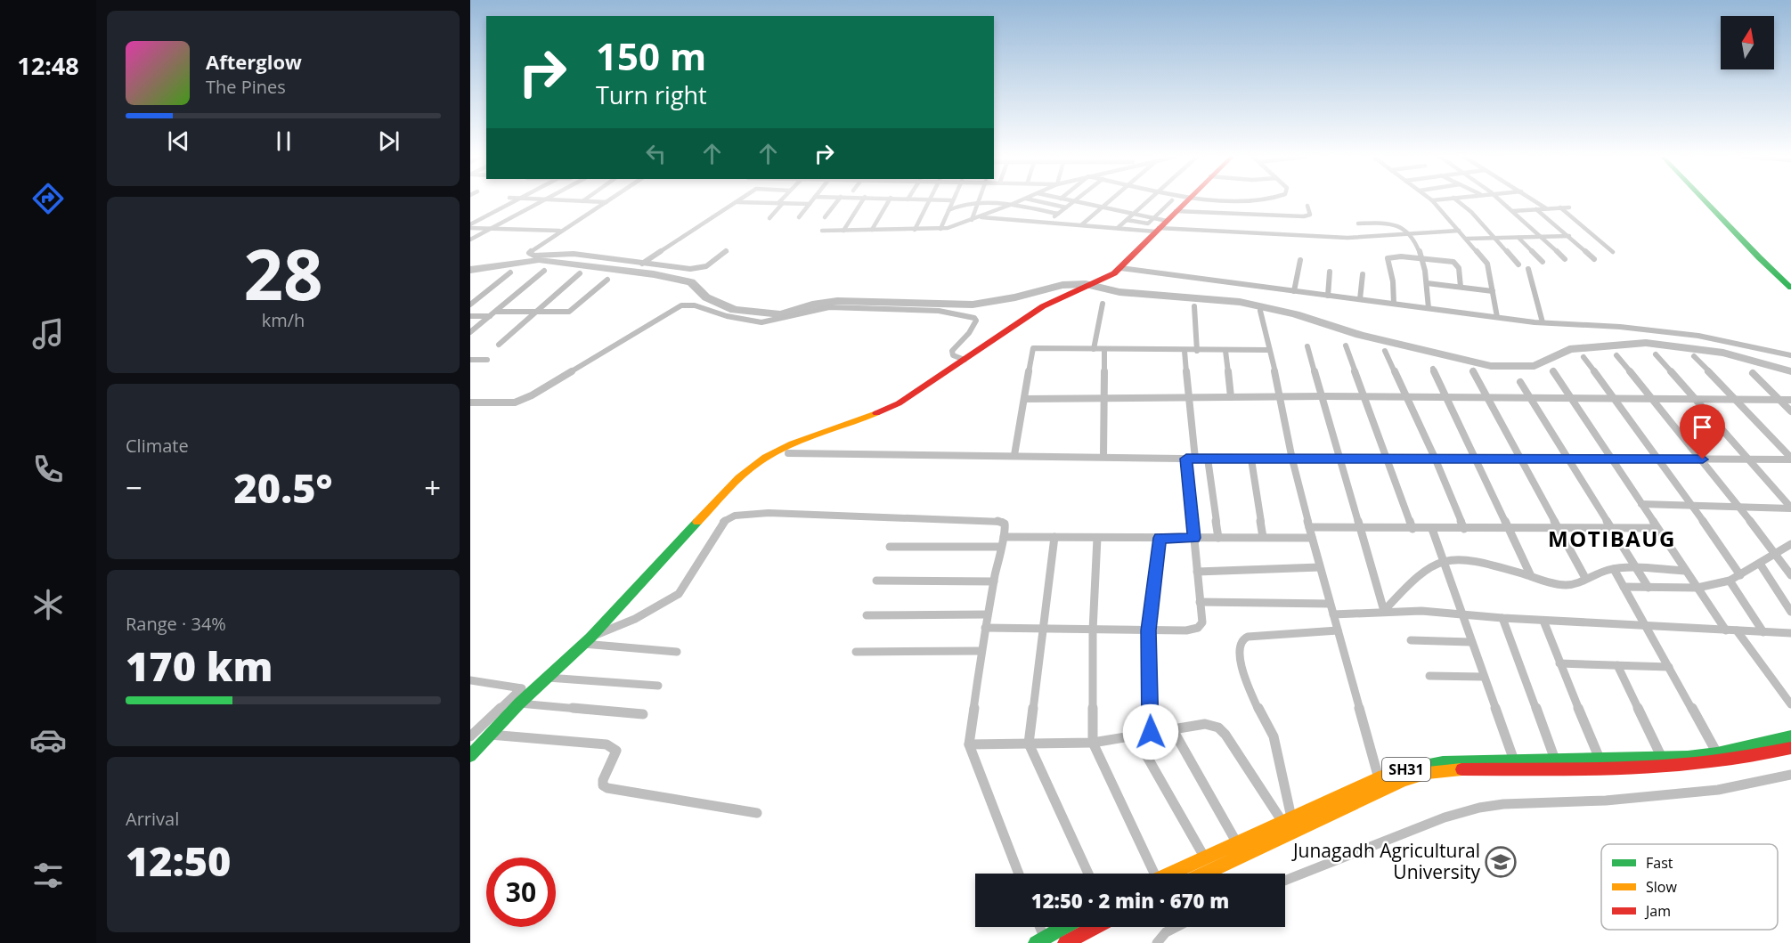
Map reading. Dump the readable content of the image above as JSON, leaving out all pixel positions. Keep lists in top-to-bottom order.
{
  "streets": {
    "main road": ["SH31"]
  },
  "districts": ["MOTIBAUG"],
  "places": {
    "school or university": ["Junagadh Agricultural University"]
  },
  "legend": ["Fast", "Slow", "Jam"],
  "north": "top",
  "page": {
    "tabs": "12:48",
    "turn": ["150 m", "Turn right"],
    "song": ["Afterglow", "The Pines"],
    "tile": [
      ["28", "km/h"],
      "Climate",
      ["Range · 34%", "170 km"],
      ["Arrival", "12:50"]
    ],
    "heat": ["−", "20.5°", "+"],
    "limit": "30",
    "trip": "12:50 · 2 min · 670 m"
  }
}
